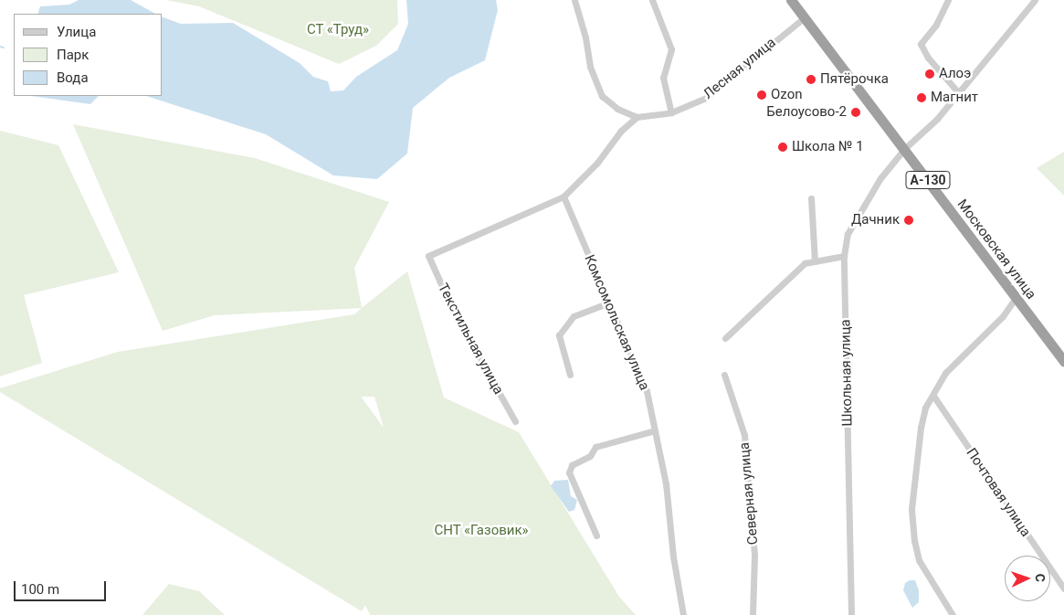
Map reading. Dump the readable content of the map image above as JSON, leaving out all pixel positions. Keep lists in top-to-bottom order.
{
  "streets": {
    "highway": ["А-130", "Московская улица"],
    "street": [
      "Лесная улица",
      "Комсомольская улица",
      "Текстильная улица",
      "Школьная улица",
      "Почтовая улица",
      "Северная улица"
    ]
  },
  "crossings": [
    ["Лесная улица", "Московская улица"],
    ["Московская улица", "Школьная улица"],
    ["Комсомольская улица", "Текстильная улица"]
  ],
  "parks": ["СТ «Труд»", "СНТ «Газовик»"],
  "places": [
    "Алоэ",
    "Пятёрочка",
    "Ozon",
    "Магнит",
    "Белоусово-2",
    "Школа № 1",
    "Дачник"
  ],
  "legend": ["Улица", "Парк", "Вода"],
  "scale_bar": "100 m",
  "north": "right"
}
